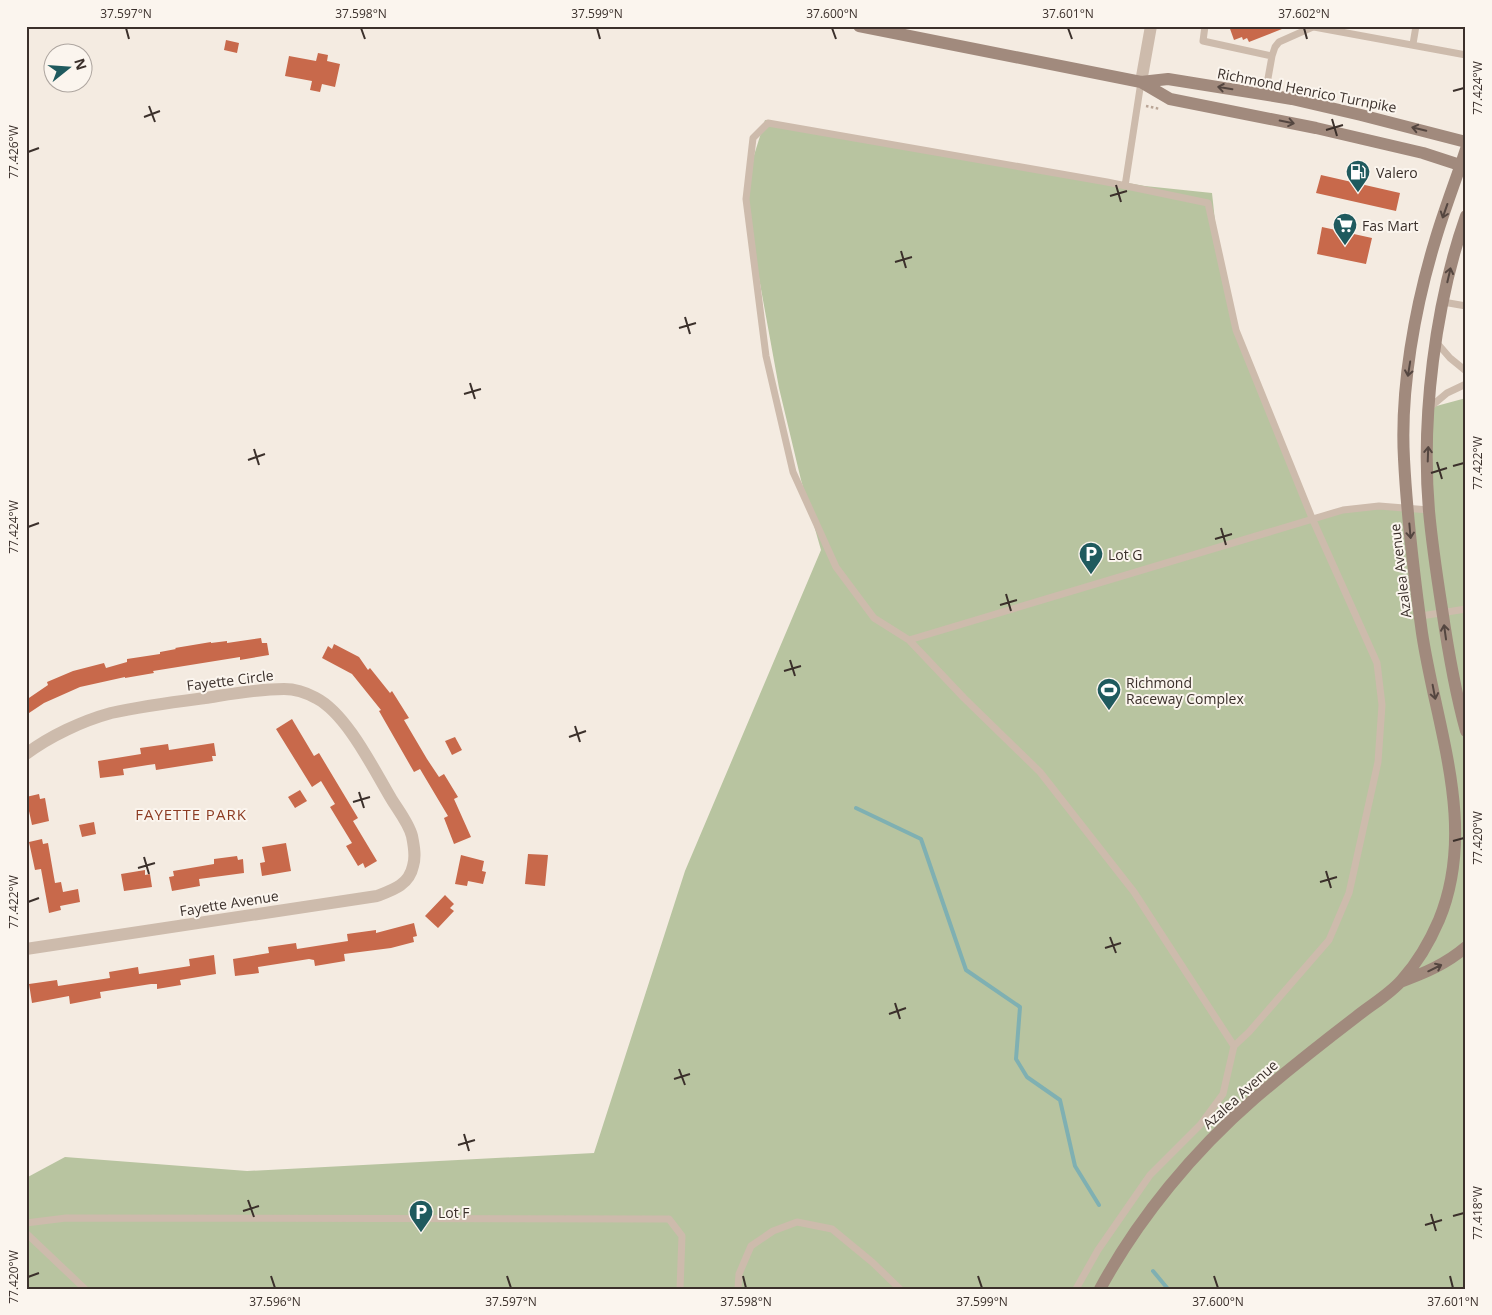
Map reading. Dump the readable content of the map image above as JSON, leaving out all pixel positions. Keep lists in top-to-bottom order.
{
  "streets": {
    "street": [
      "Richmond Henrico Turnpike",
      "Azalea Avenue",
      "Fayette Circle",
      "Fayette Avenue"
    ]
  },
  "crossings": [
    ["Richmond Henrico Turnpike", "Azalea Avenue"],
    ["Fayette Circle", "Fayette Avenue"]
  ],
  "districts": ["FAYETTE PARK"],
  "places": {
    "fuel station": ["Valero"],
    "supermarket": ["Fas Mart"],
    "parking": ["Lot G", "Lot F"],
    "sports": ["Richmond Raceway Complex"]
  },
  "north": "right",
  "coordinates": [
    "37.597°N",
    "37.598°N",
    "37.599°N",
    "37.600°N",
    "37.601°N",
    "37.602°N",
    "77.424°W",
    "77.426°W",
    "77.422°W",
    "77.420°W",
    "77.418°W",
    "37.596°N"
  ]
}
